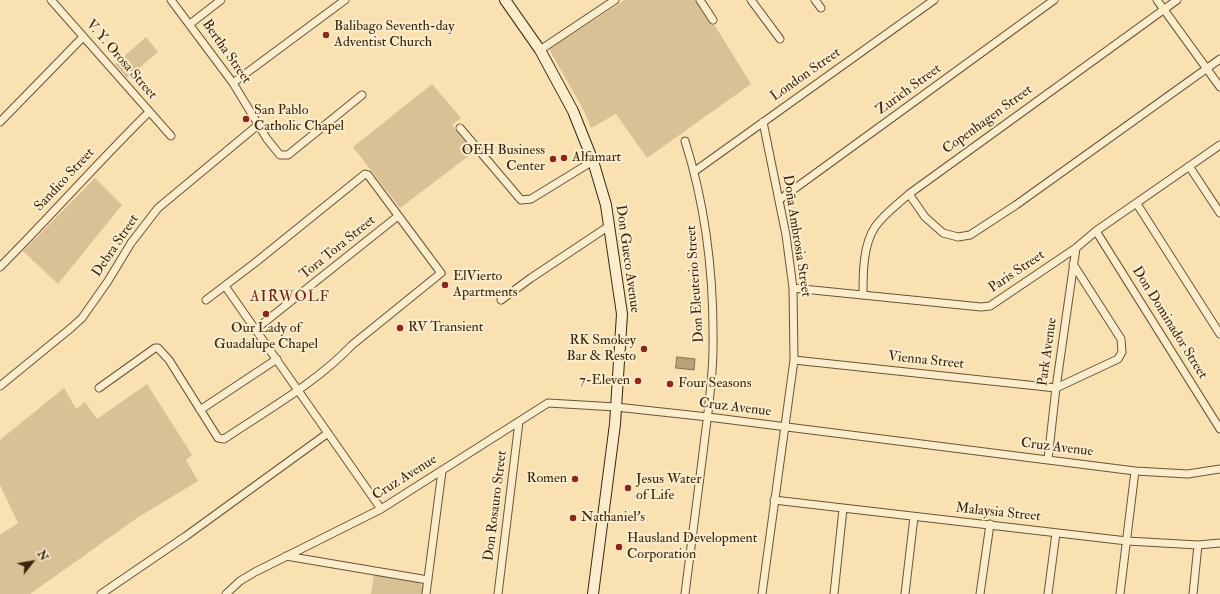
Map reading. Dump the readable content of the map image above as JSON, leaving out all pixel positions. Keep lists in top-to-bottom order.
{
  "streets": {
    "main road": ["Don Gueco Avenue"],
    "street": [
      "Bertha Street",
      "V. Y. Orosa Street",
      "London Street",
      "Zurich Street",
      "Copenhagen Street",
      "Sandico Street",
      "Doña Ambrosia Street",
      "Debra Street",
      "Tora Tora Street",
      "Paris Street",
      "Don Eleuterio Street",
      "Don Dominador Street",
      "Park Avenue",
      "Vienna Street",
      "Cruz Avenue",
      "Don Rosauro Street",
      "Malaysia Street"
    ]
  },
  "crossings": [
    ["Bertha Street", "Debra Street"],
    ["V. Y. Orosa Street", "Sandico Street"],
    ["London Street", "Doña Ambrosia Street"],
    ["London Street", "Don Eleuterio Street"],
    ["Zurich Street", "Doña Ambrosia Street"],
    ["Copenhagen Street", "Paris Street"],
    ["Doña Ambrosia Street", "Paris Street"],
    ["Doña Ambrosia Street", "Vienna Street"],
    ["Doña Ambrosia Street", "Cruz Avenue"],
    ["Doña Ambrosia Street", "Malaysia Street"],
    ["Don Gueco Avenue", "Cruz Avenue"],
    ["Paris Street", "Don Dominador Street"],
    ["Paris Street", "Park Avenue"],
    ["Don Eleuterio Street", "Cruz Avenue"],
    ["Park Avenue", "Vienna Street"],
    ["Park Avenue", "Cruz Avenue"],
    ["Cruz Avenue", "Don Rosauro Street"]
  ],
  "districts": ["AIRWOLF"],
  "places": [
    "Balibago Seventh-day Adventist Church",
    "San Pablo Catholic Chapel",
    "Alfamart",
    "OEH Business Center",
    "ElVierto Apartments",
    "Our Lady of Guadalupe Chapel",
    "RV Transient",
    "RK Smokey Bar & Resto",
    "7-Eleven",
    "Four Seasons",
    "Romen",
    "Jesus Water of Life",
    "Nathaniel's",
    "Hausland Development Corporation"
  ],
  "north": "top right"
}
